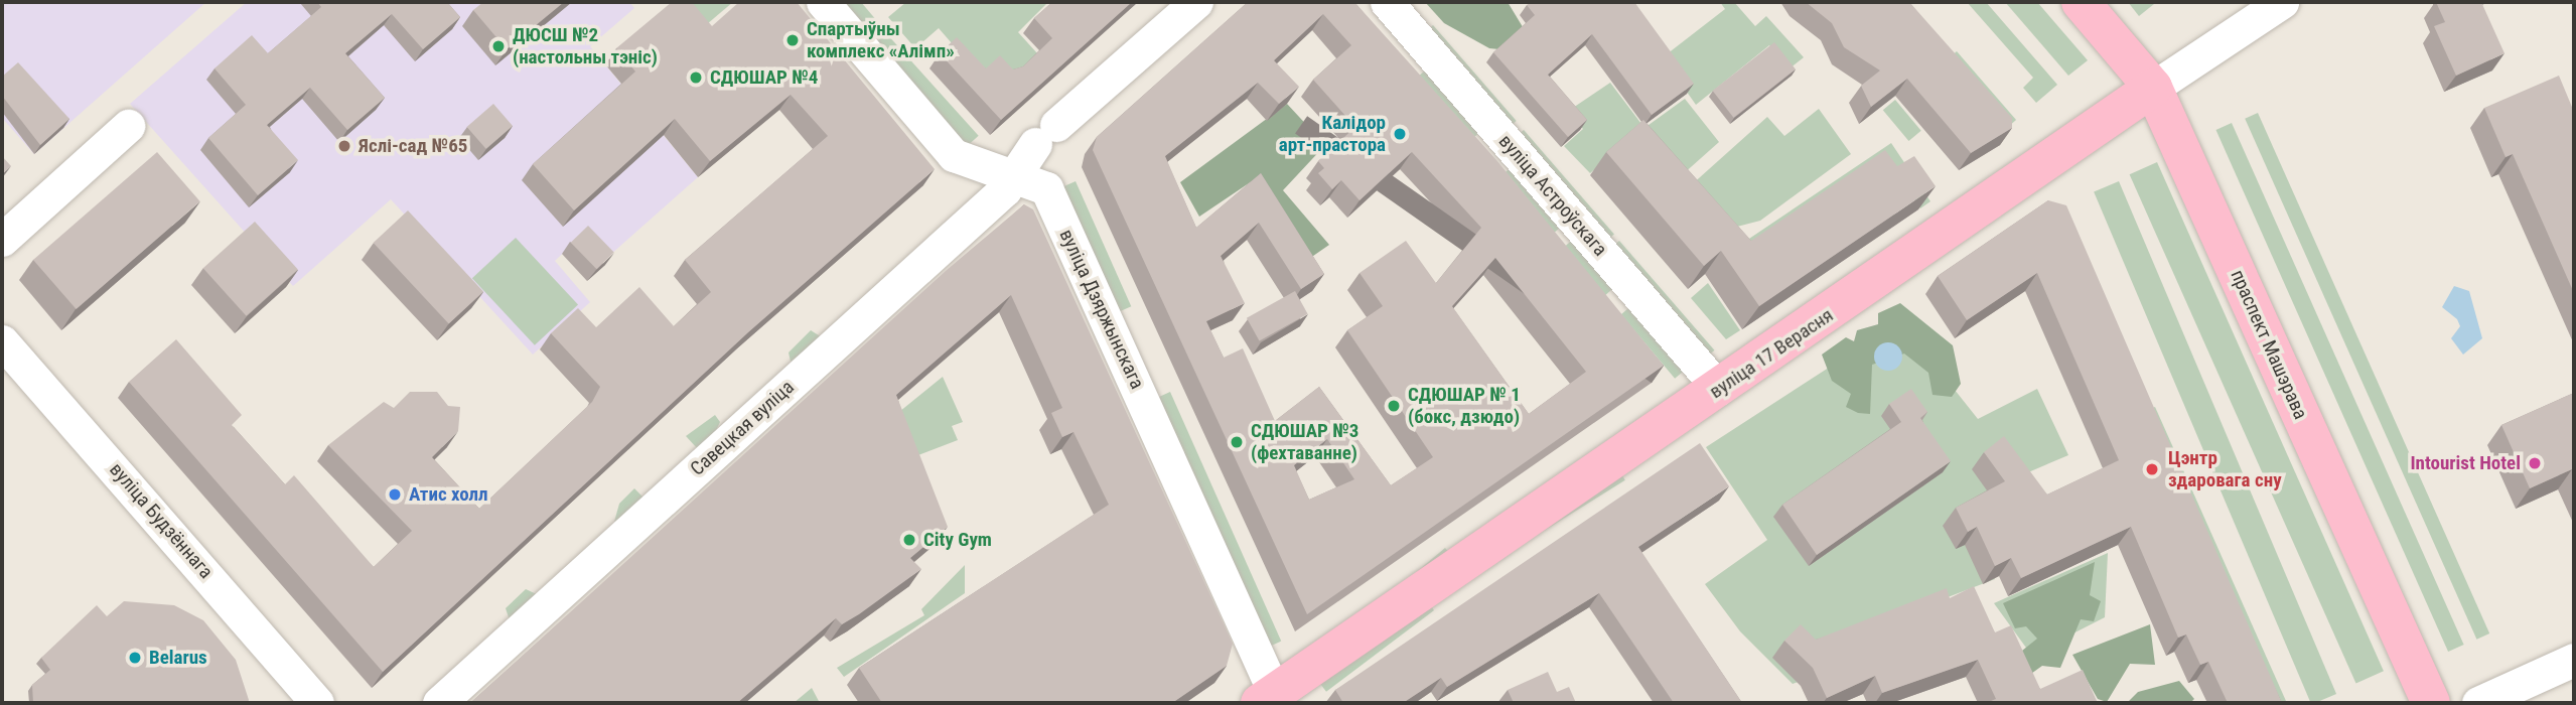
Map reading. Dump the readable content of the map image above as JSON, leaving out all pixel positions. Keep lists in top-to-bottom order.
{
  "streets": {
    "main road": ["праспект Машэрава", "вуліца 17 Верасня"],
    "street": [
      "вуліца Астроўскага",
      "вуліца Дзяржынскага",
      "Савецкая вуліца",
      "вуліца Будзённага"
    ]
  },
  "crossings": [
    ["вуліца Астроўскага", "вуліца 17 Верасня"],
    ["вуліца Дзяржынскага", "вуліца 17 Верасня"],
    ["вуліца Дзяржынскага", "Савецкая вуліца"],
    ["праспект Машэрава", "вуліца 17 Верасня"]
  ],
  "places": [
    "Спартыўны комплекс «Алімп»",
    "ДЮСШ №2 (настольны тэніс)",
    "СДЮШАР №4",
    "Калідор арт-прастора",
    "Яслі-сад №65",
    "СДЮШАР № 1 (бокс, дзюдо)",
    "СДЮШАР №3 (фехтаванне)",
    "Intourist Hotel",
    "Цэнтр здаровага сну",
    "Атис холл",
    "City Gym",
    "Belarus"
  ]
}
